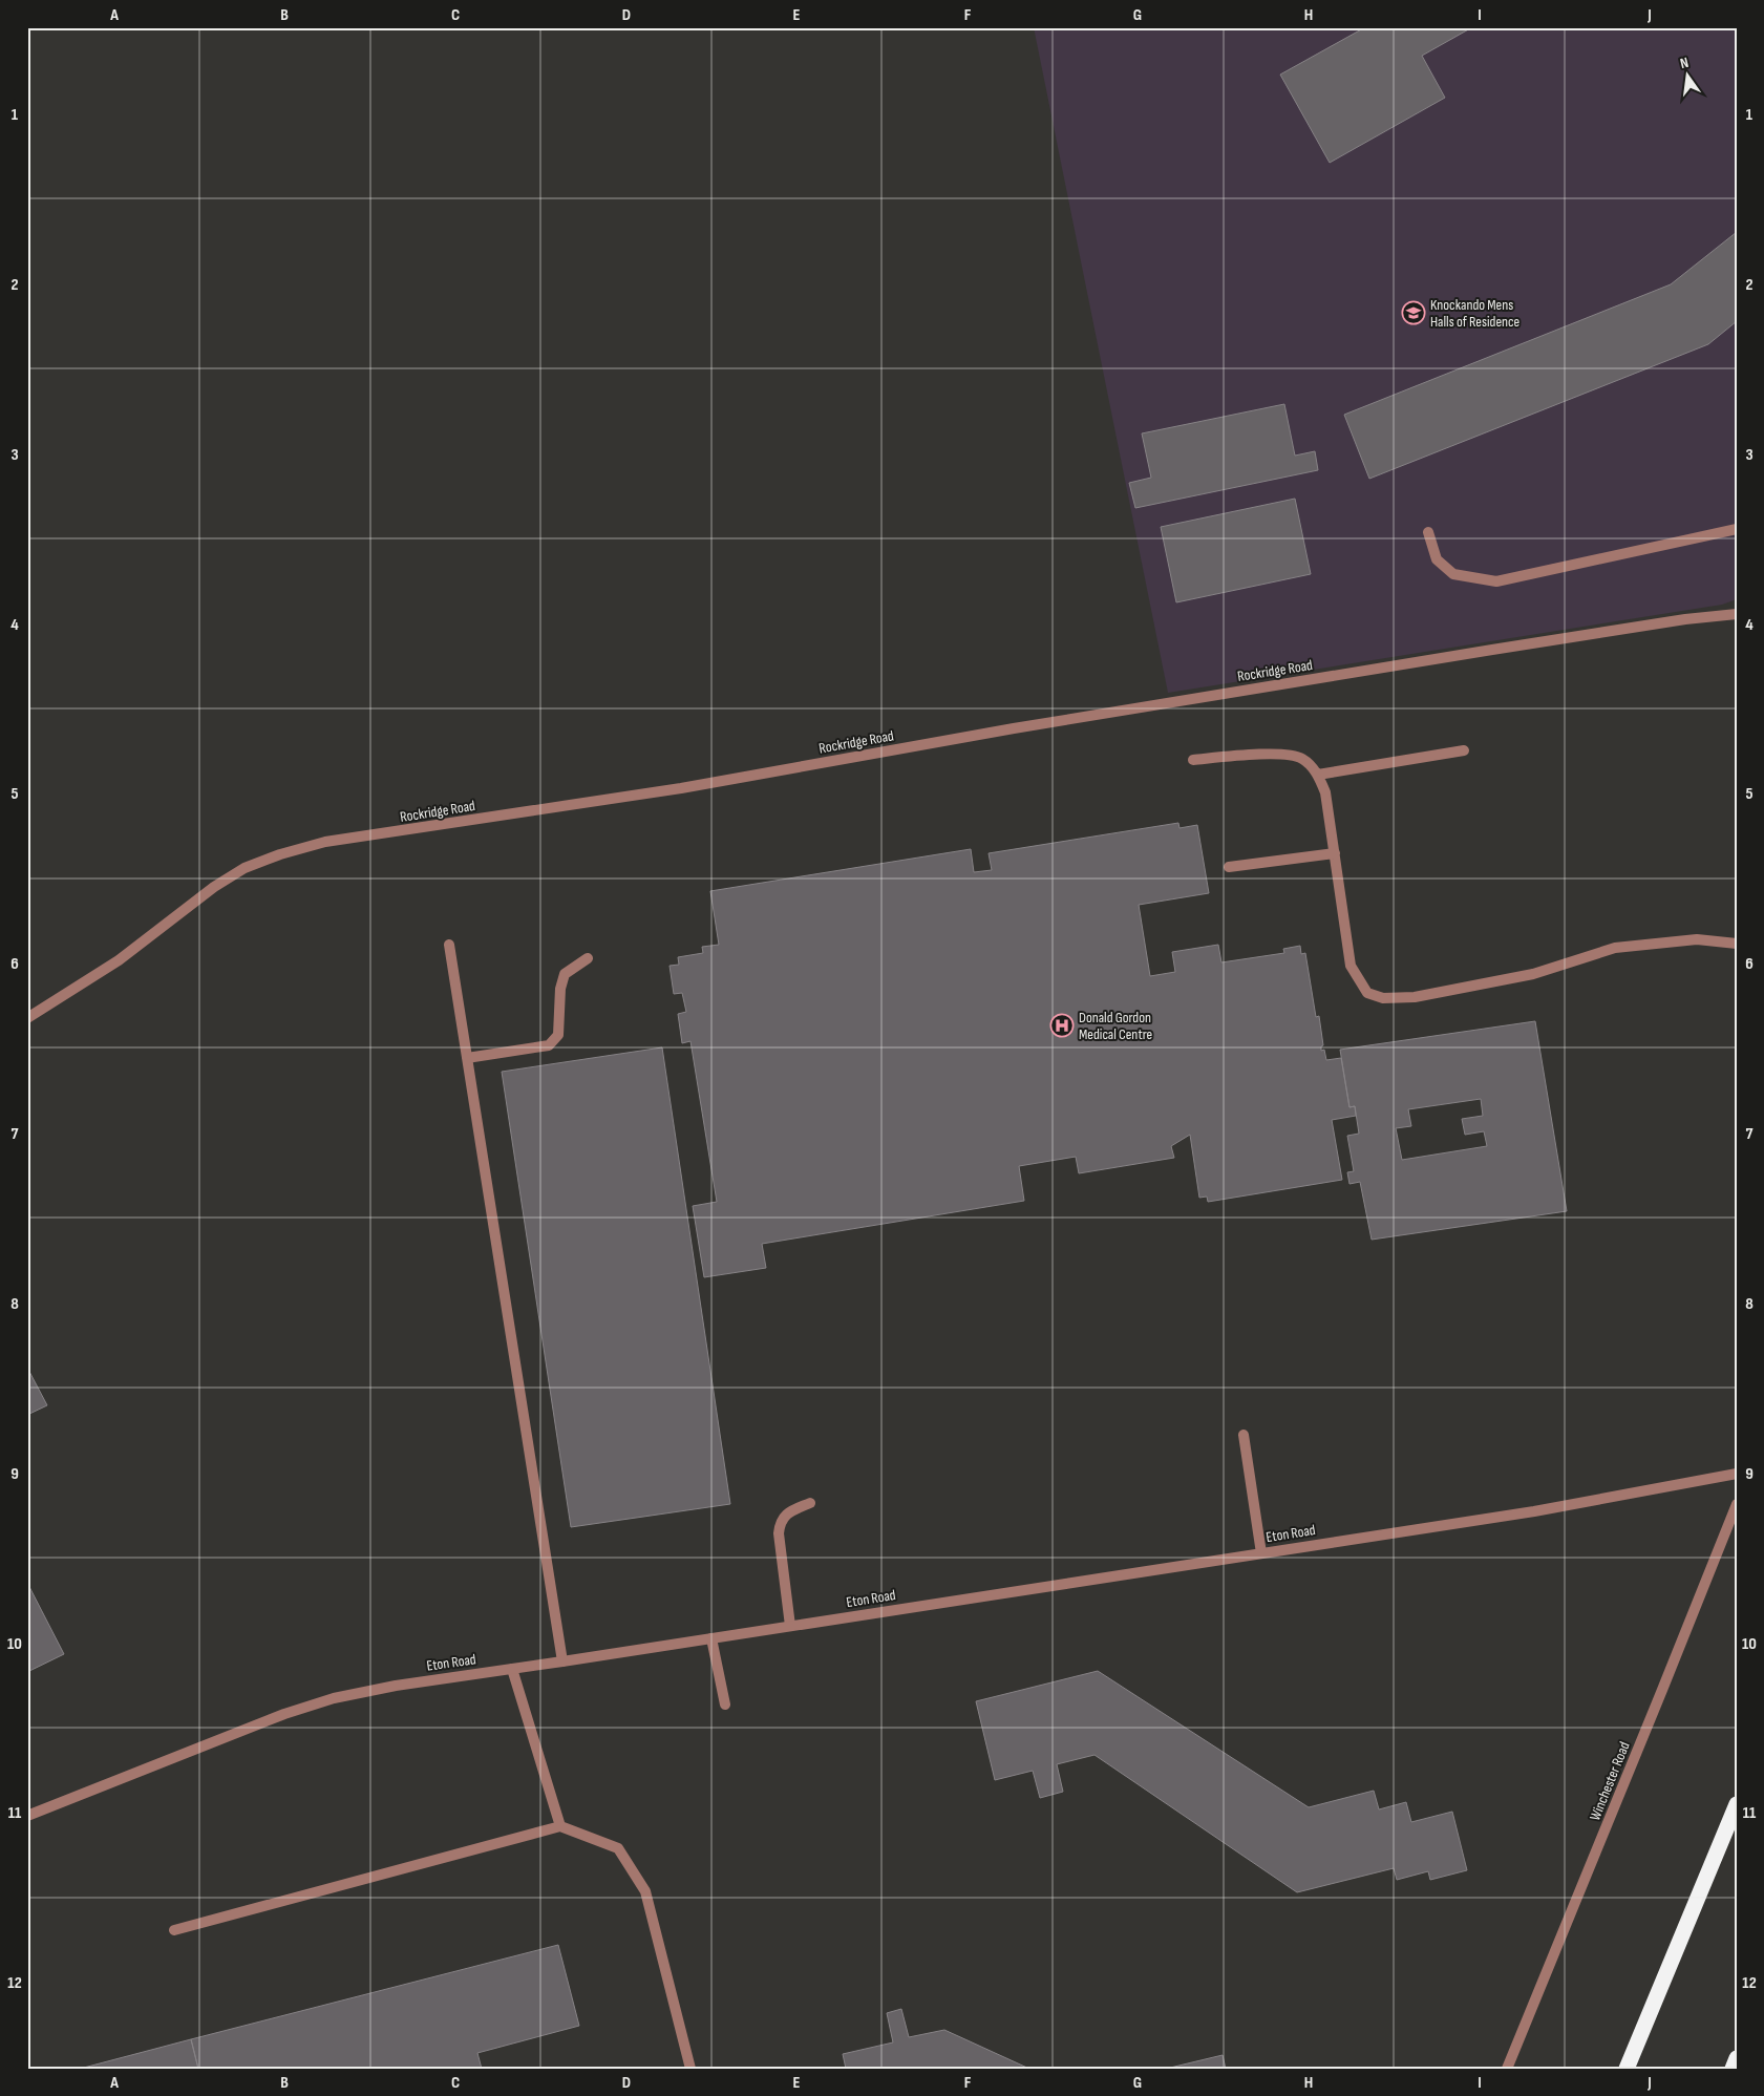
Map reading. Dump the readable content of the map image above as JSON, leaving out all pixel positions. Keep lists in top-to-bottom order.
{
  "streets": {
    "street": ["Rockridge Road", "Eton Road", "Winchester Road"]
  },
  "places": {
    "school or university": ["Knockando Mens Halls of Residence"],
    "hospital": ["Donald Gordon Medical Centre"]
  },
  "north": "top",
  "grid": {
    "columns": [
      "A",
      "B",
      "C",
      "D",
      "E",
      "F",
      "G",
      "H",
      "I",
      "J"
    ],
    "rows": [
      "1",
      "2",
      "3",
      "4",
      "5",
      "6",
      "7",
      "8",
      "9",
      "10",
      "11",
      "12"
    ]
  }
}
